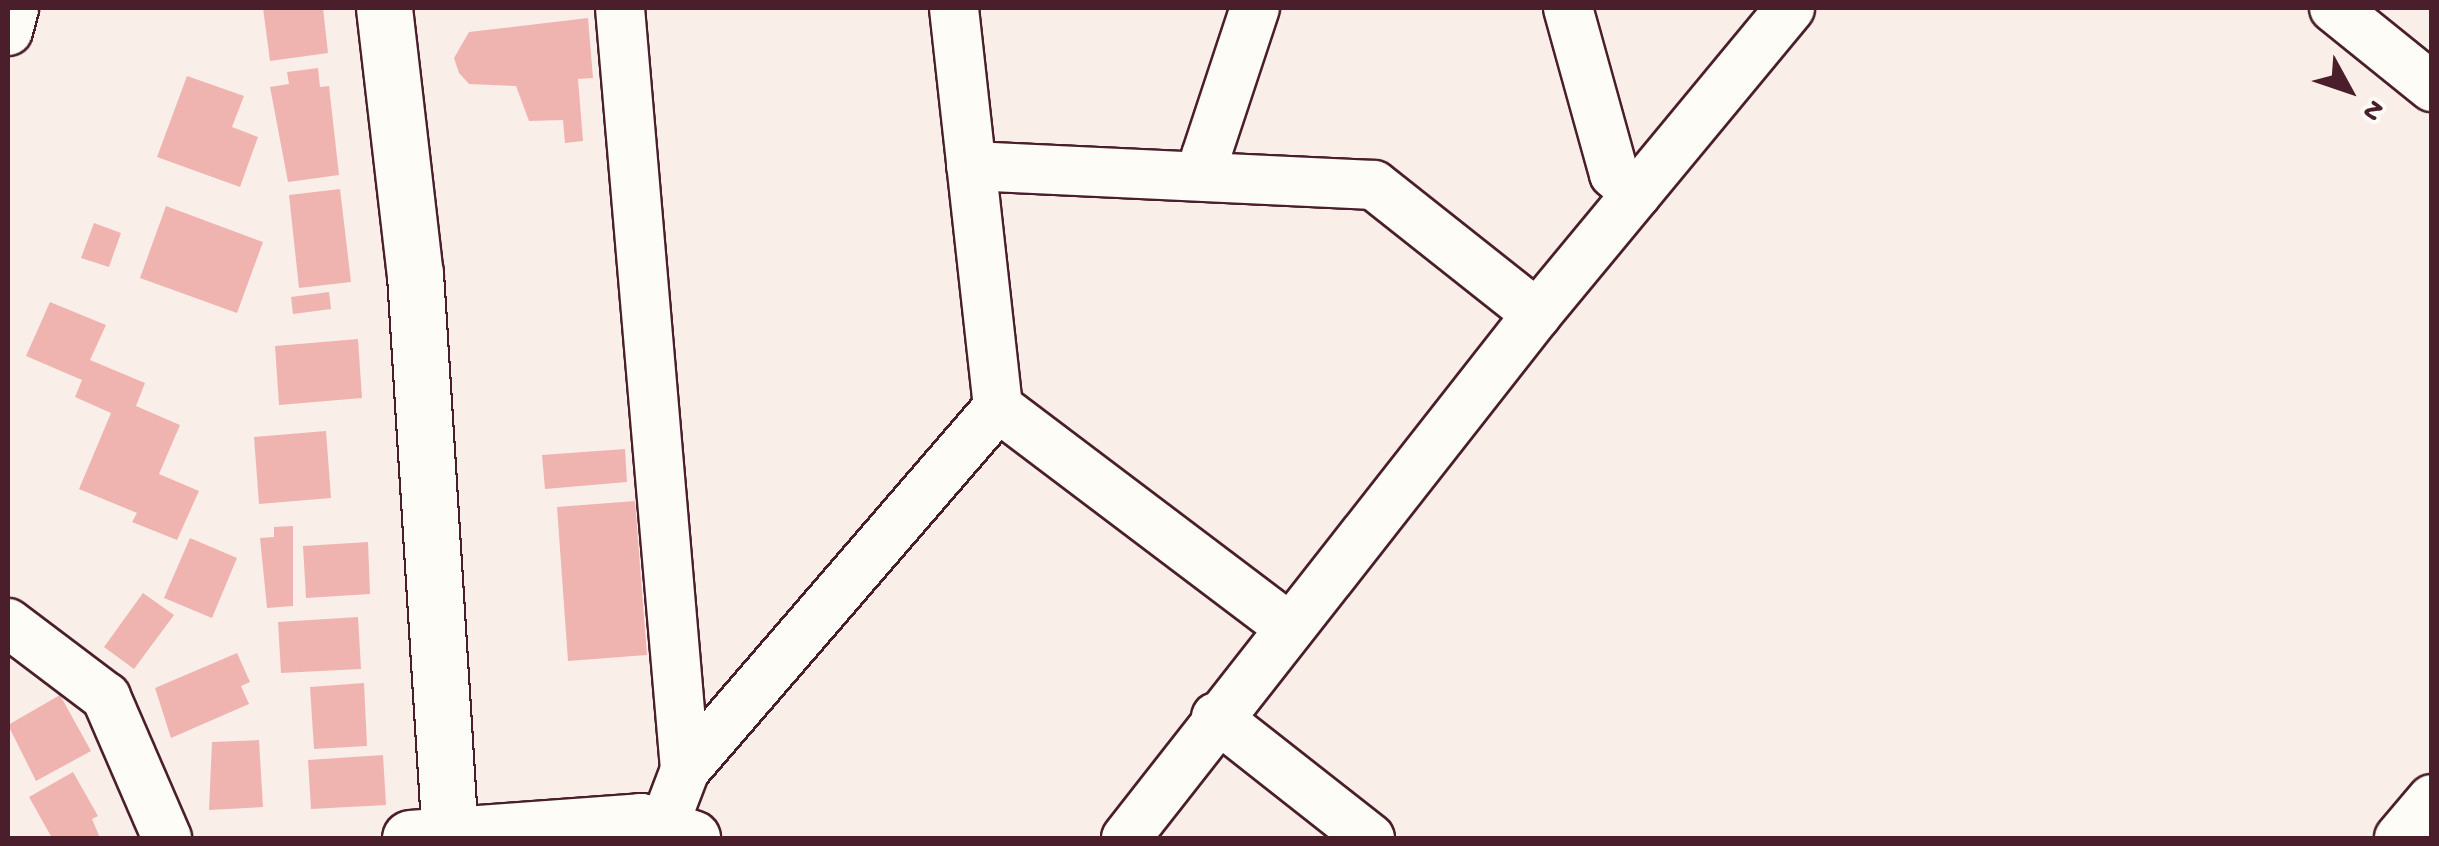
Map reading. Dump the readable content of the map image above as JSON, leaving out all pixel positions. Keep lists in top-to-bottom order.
{
  "north": "bottom right"
}
